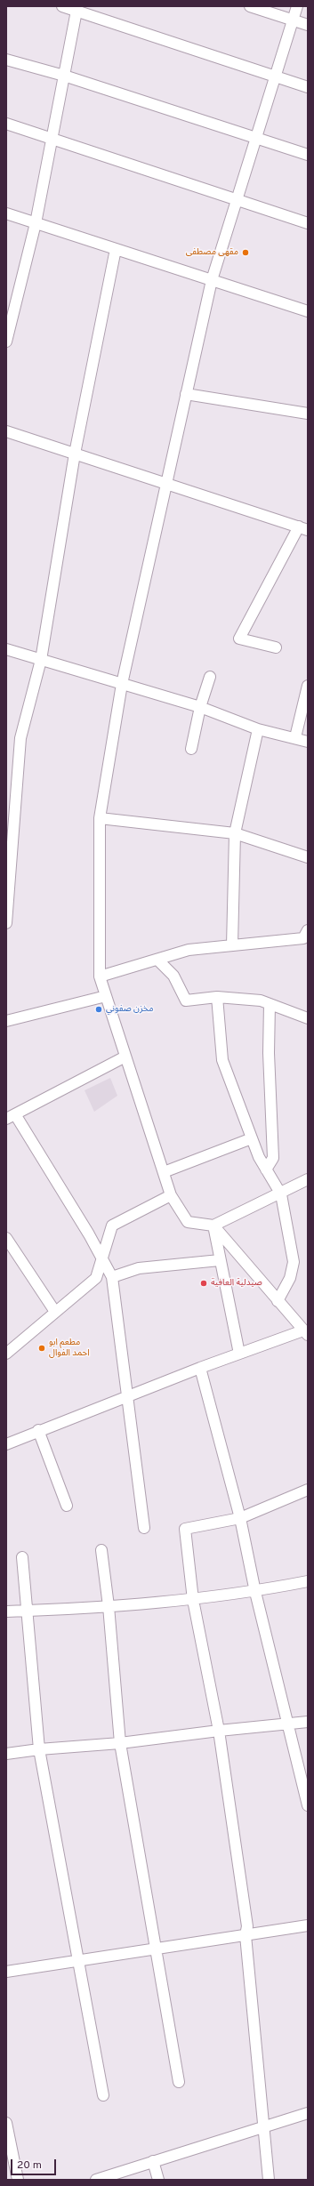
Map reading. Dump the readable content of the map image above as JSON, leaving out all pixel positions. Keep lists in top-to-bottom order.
{
  "places": [
    "مقهى مصطفى",
    "مخزن صفوني",
    "صيدلية العافية",
    "مطعم ابو احمد الفوال"
  ],
  "scale_bar": "20 m"
}
